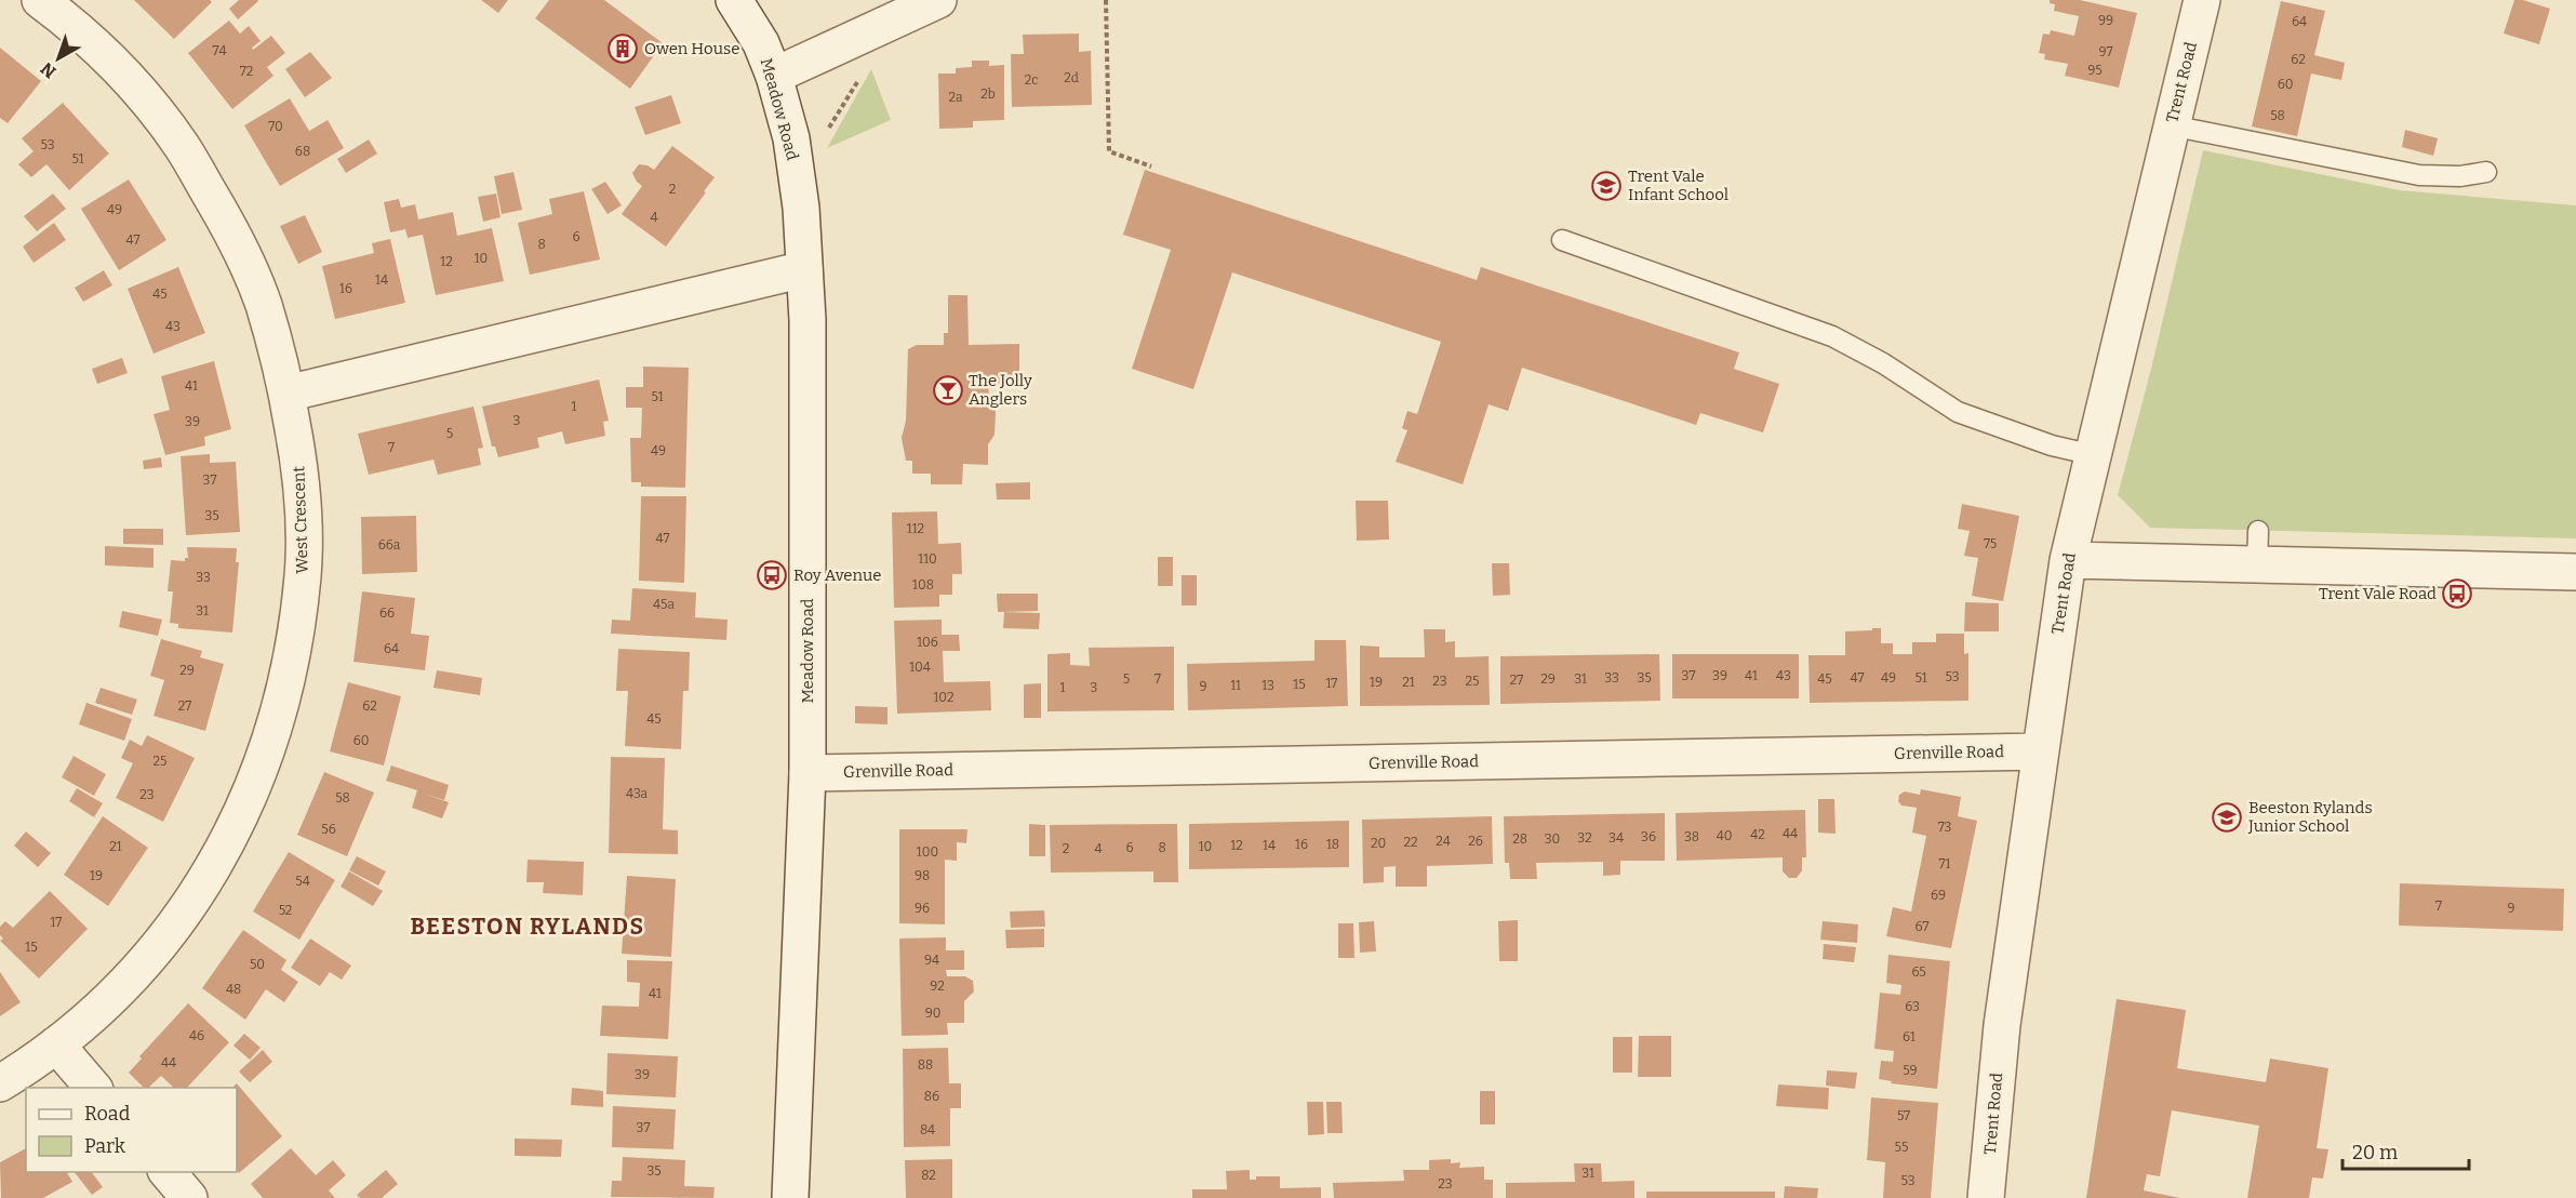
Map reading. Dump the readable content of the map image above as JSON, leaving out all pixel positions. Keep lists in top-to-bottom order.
{
  "streets": {
    "street": [
      "Trent Road",
      "Meadow Road",
      "West Crescent",
      "Grenville Road"
    ]
  },
  "crossings": [
    ["Trent Road", "Grenville Road"],
    ["Meadow Road", "Grenville Road"]
  ],
  "districts": ["BEESTON RYLANDS"],
  "places": {
    "building": ["Owen House"],
    "school or university": ["Trent Vale Infant School", "Beeston Rylands Junior School"],
    "bar": ["The Jolly Anglers"],
    "bus stop": ["Roy Avenue", "Trent Vale Road"]
  },
  "house_numbers": [
    "99",
    "64",
    "74",
    "97",
    "62",
    "95",
    "72",
    "2d",
    "2c",
    "60",
    "2b",
    "2a",
    "58",
    "70",
    "53",
    "68",
    "51",
    "2",
    "49",
    "4",
    "6",
    "47",
    "8",
    "10",
    "12",
    "14",
    "16",
    "45",
    "43",
    "41",
    "51",
    "1",
    "3",
    "39",
    "5",
    "7",
    "49",
    "37",
    "35",
    "112",
    "47",
    "75",
    "66a",
    "110",
    "33",
    "108",
    "45a",
    "31",
    "66",
    "106",
    "64",
    "104",
    "29",
    "37",
    "39",
    "41",
    "43",
    "53",
    "33",
    "35",
    "47",
    "49",
    "51",
    "5",
    "7",
    "29",
    "31",
    "45",
    "27",
    "23",
    "25",
    "19",
    "21",
    "17",
    "15",
    "11",
    "13",
    "9",
    "1",
    "3",
    "102",
    "27",
    "62",
    "45",
    "60",
    "25",
    "43a",
    "23",
    "58",
    "73",
    "56",
    "44",
    "42",
    "40",
    "36",
    "38",
    "32",
    "34",
    "28",
    "30",
    "24",
    "26",
    "22",
    "20",
    "16",
    "18",
    "12",
    "14",
    "21",
    "10",
    "6",
    "8",
    "2",
    "4",
    "100",
    "71",
    "19",
    "98",
    "54",
    "69",
    "7",
    "96",
    "9",
    "52",
    "17",
    "67",
    "15",
    "94",
    "50",
    "65",
    "92",
    "48",
    "41",
    "63",
    "90",
    "46",
    "61",
    "44",
    "88",
    "59",
    "39",
    "86",
    "57",
    "37",
    "84",
    "55",
    "35",
    "31",
    "82",
    "53",
    "23"
  ],
  "legend": ["Road", "Park"],
  "scale_bar": "20 m",
  "north": "bottom left"
}
